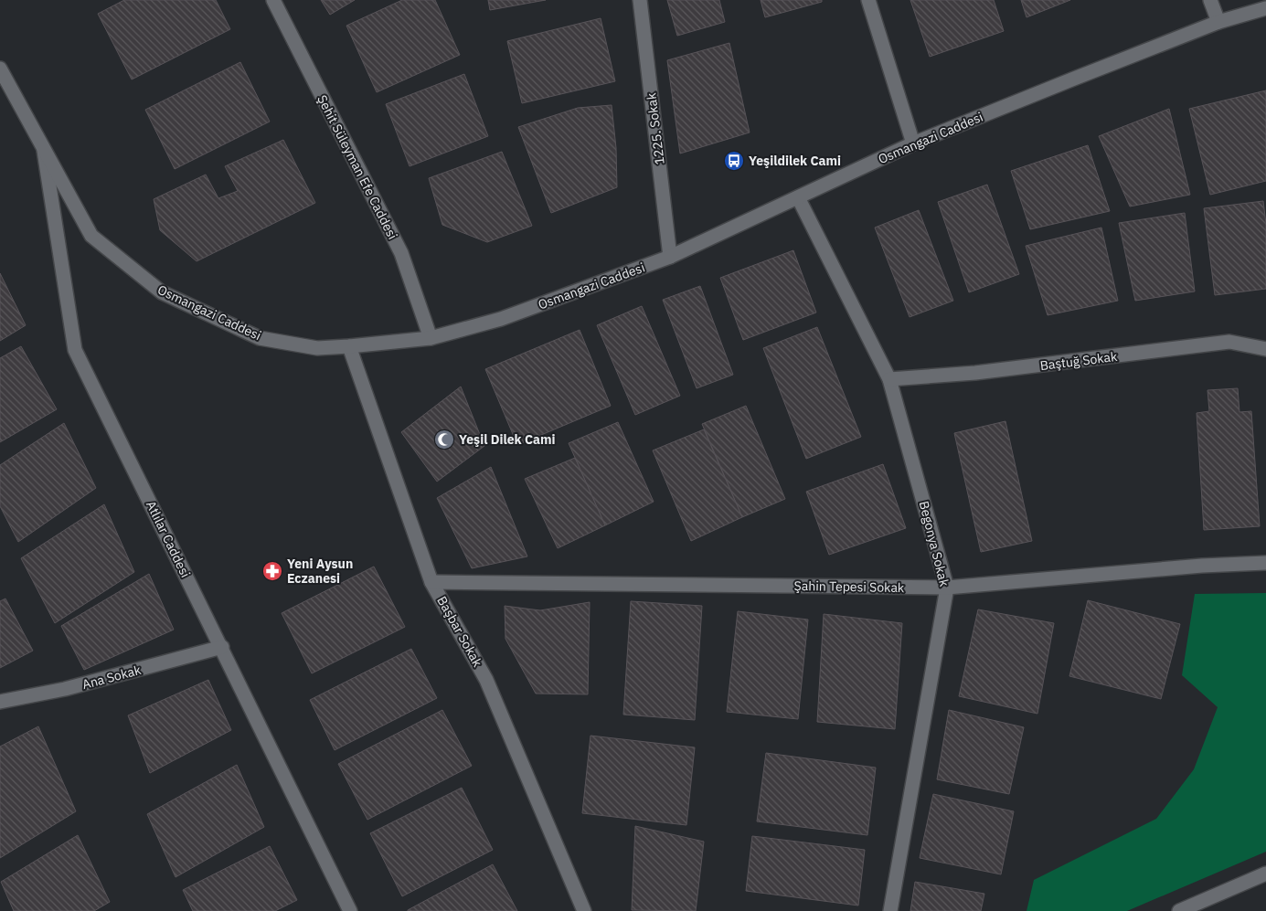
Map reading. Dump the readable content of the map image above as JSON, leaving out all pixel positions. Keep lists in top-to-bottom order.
{
  "streets": {
    "street": [
      "1225. Sokak",
      "Osmangazi Caddesi",
      "Şehit Süleyman Efe Caddesi",
      "Baştuğ Sokak",
      "Atlılar Caddesi",
      "Begonya Sokak",
      "Şahin Tepesi Sokak",
      "Başbar Sokak",
      "Ana Sokak"
    ]
  },
  "crossings": [
    ["1225. Sokak", "Osmangazi Caddesi"],
    ["Osmangazi Caddesi", "Şehit Süleyman Efe Caddesi"],
    ["Osmangazi Caddesi", "Atlılar Caddesi"],
    ["Osmangazi Caddesi", "Begonya Sokak"],
    ["Osmangazi Caddesi", "Başbar Sokak"],
    ["Baştuğ Sokak", "Begonya Sokak"],
    ["Atlılar Caddesi", "Ana Sokak"],
    ["Begonya Sokak", "Şahin Tepesi Sokak"],
    ["Şahin Tepesi Sokak", "Başbar Sokak"]
  ],
  "places": {
    "bus stop": ["Yeşildilek Cami"],
    "mosque": ["Yeşil Dilek Cami"],
    "pharmacy": ["Yeni Aysun Eczanesi"]
  }
}
